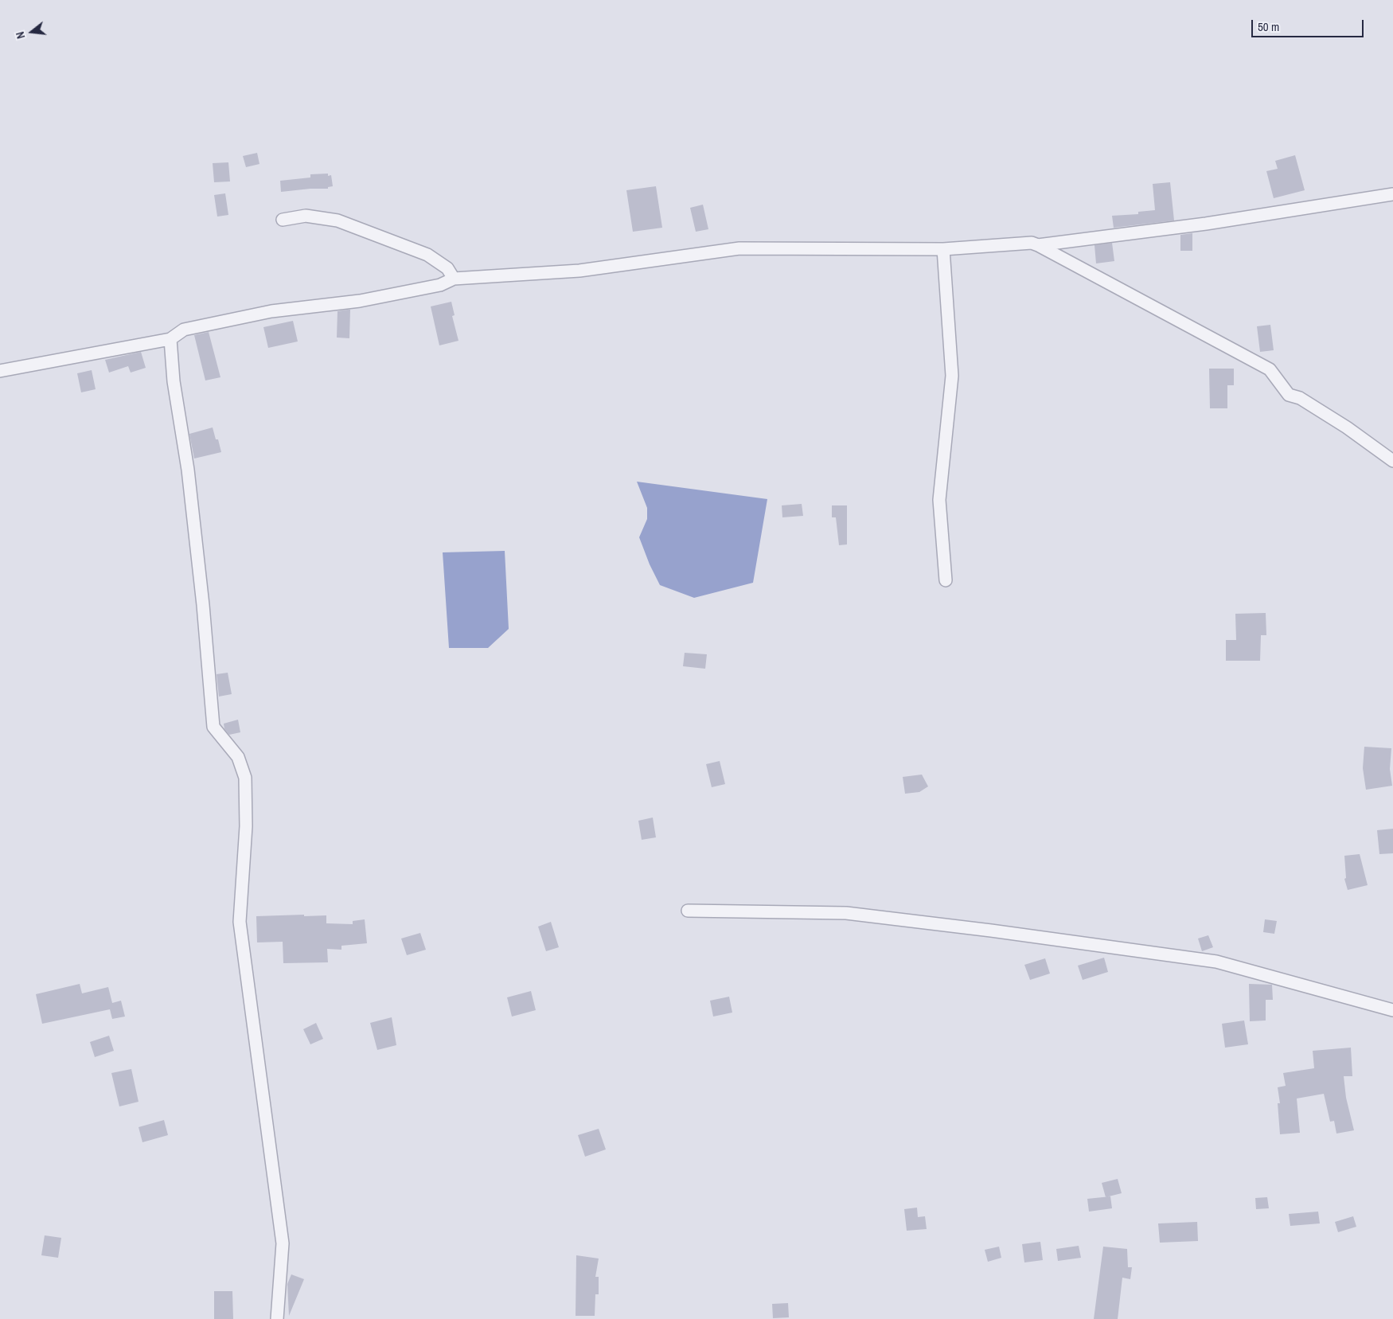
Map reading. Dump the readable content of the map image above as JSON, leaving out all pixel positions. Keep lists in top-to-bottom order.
{
  "scale_bar": "50 m",
  "north": "left"
}
